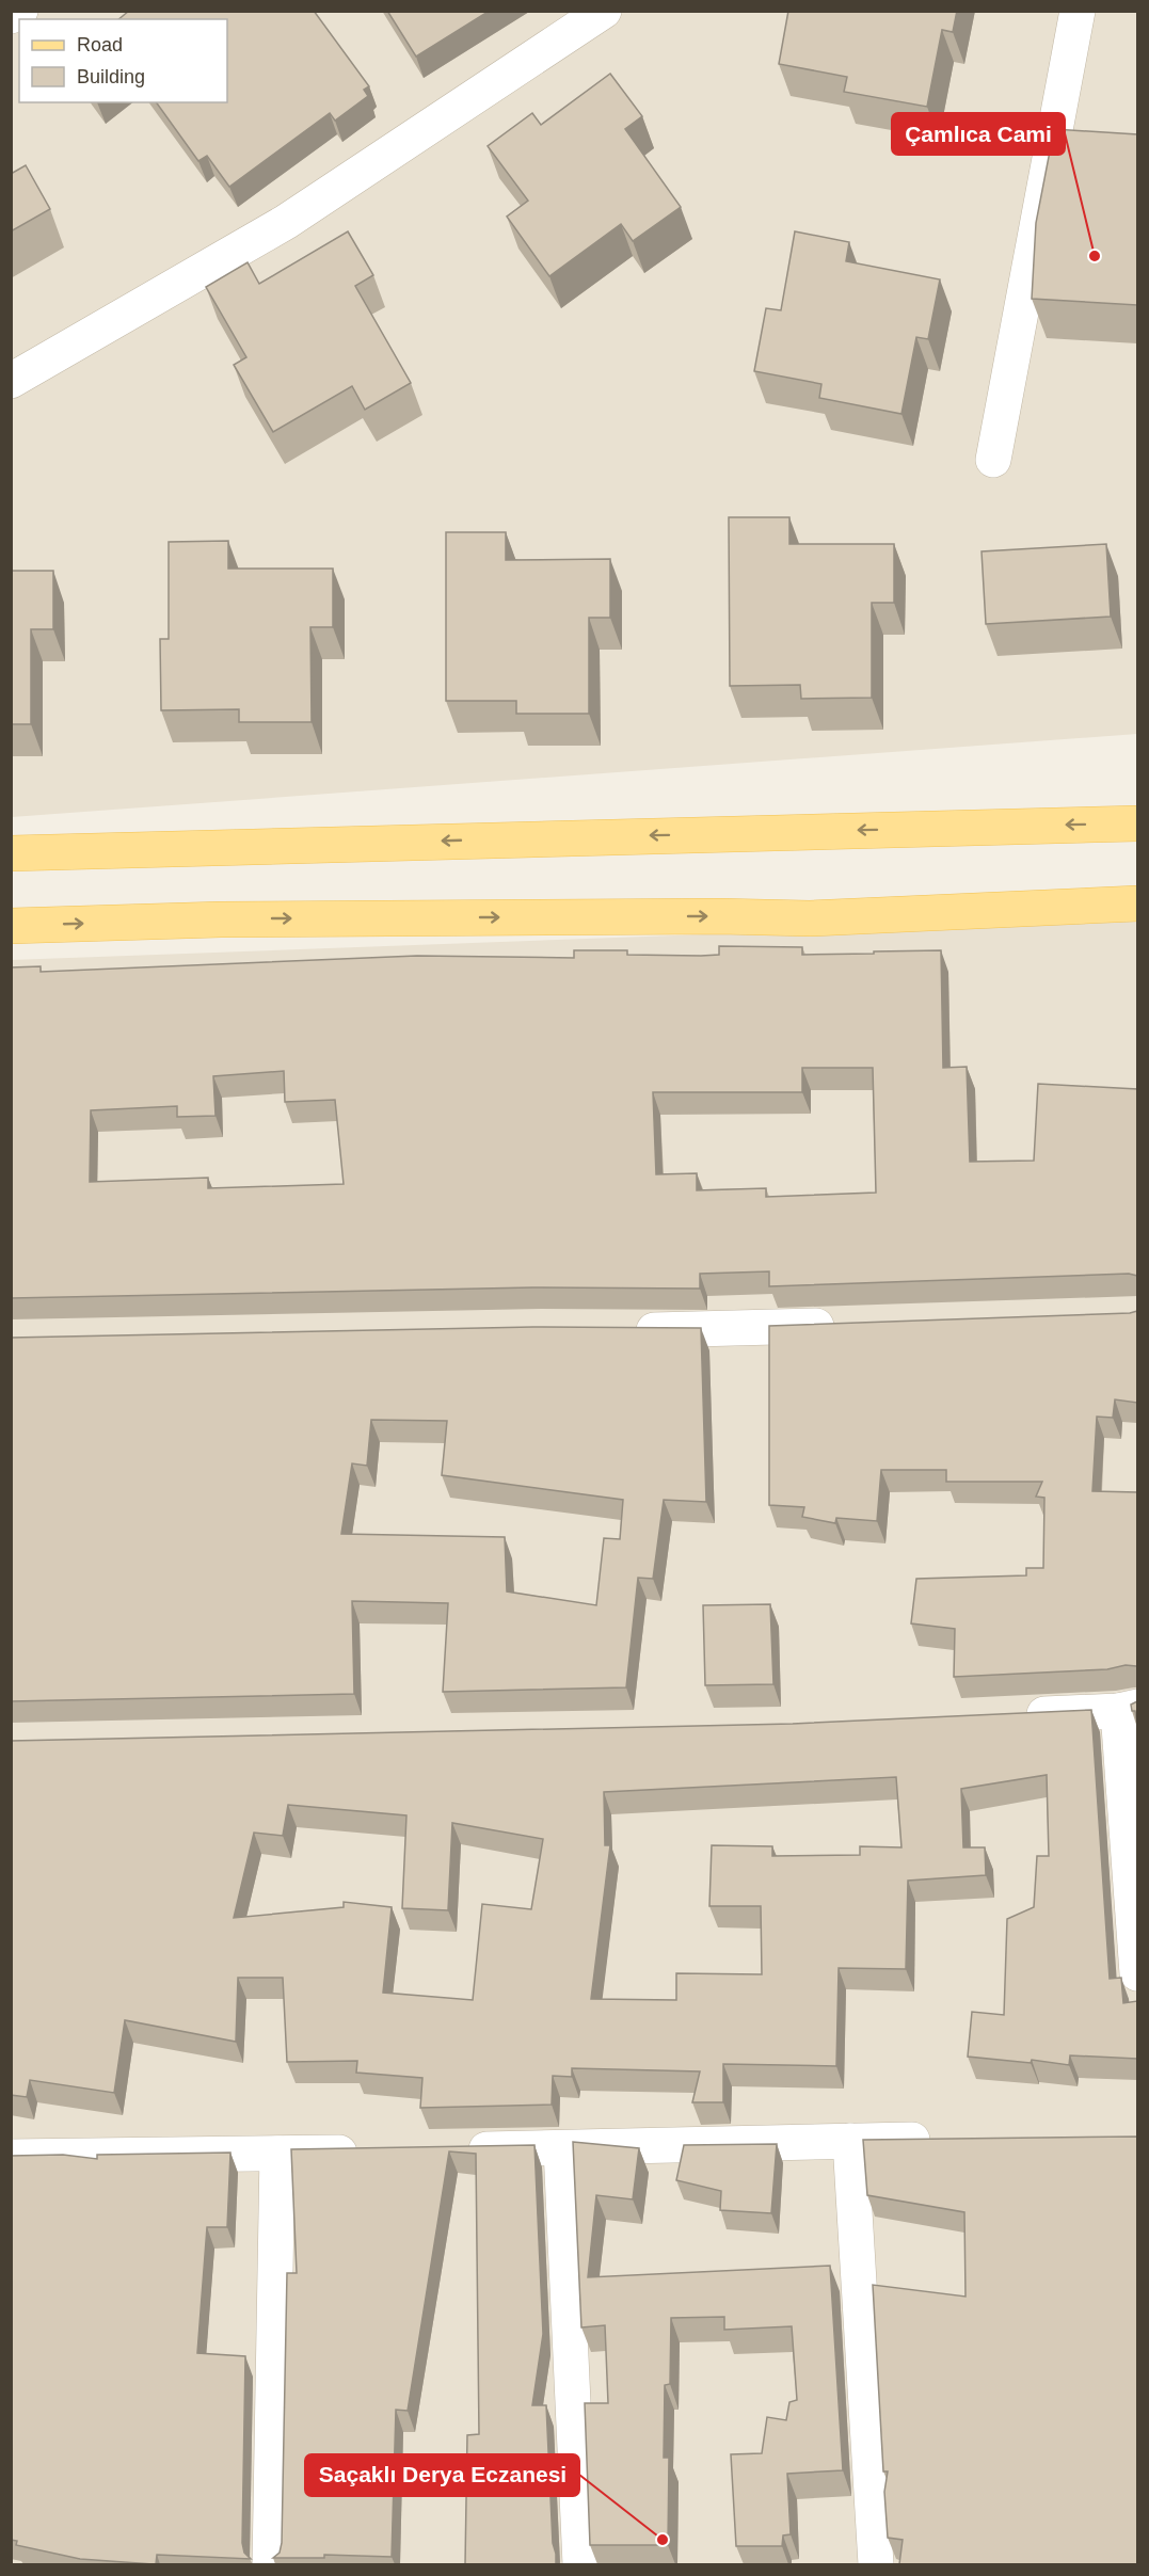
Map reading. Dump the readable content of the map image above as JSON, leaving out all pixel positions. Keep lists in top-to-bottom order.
{
  "places": ["Çamlıca Cami", "Saçaklı Derya Eczanesi"],
  "legend": ["Road", "Building"]
}
